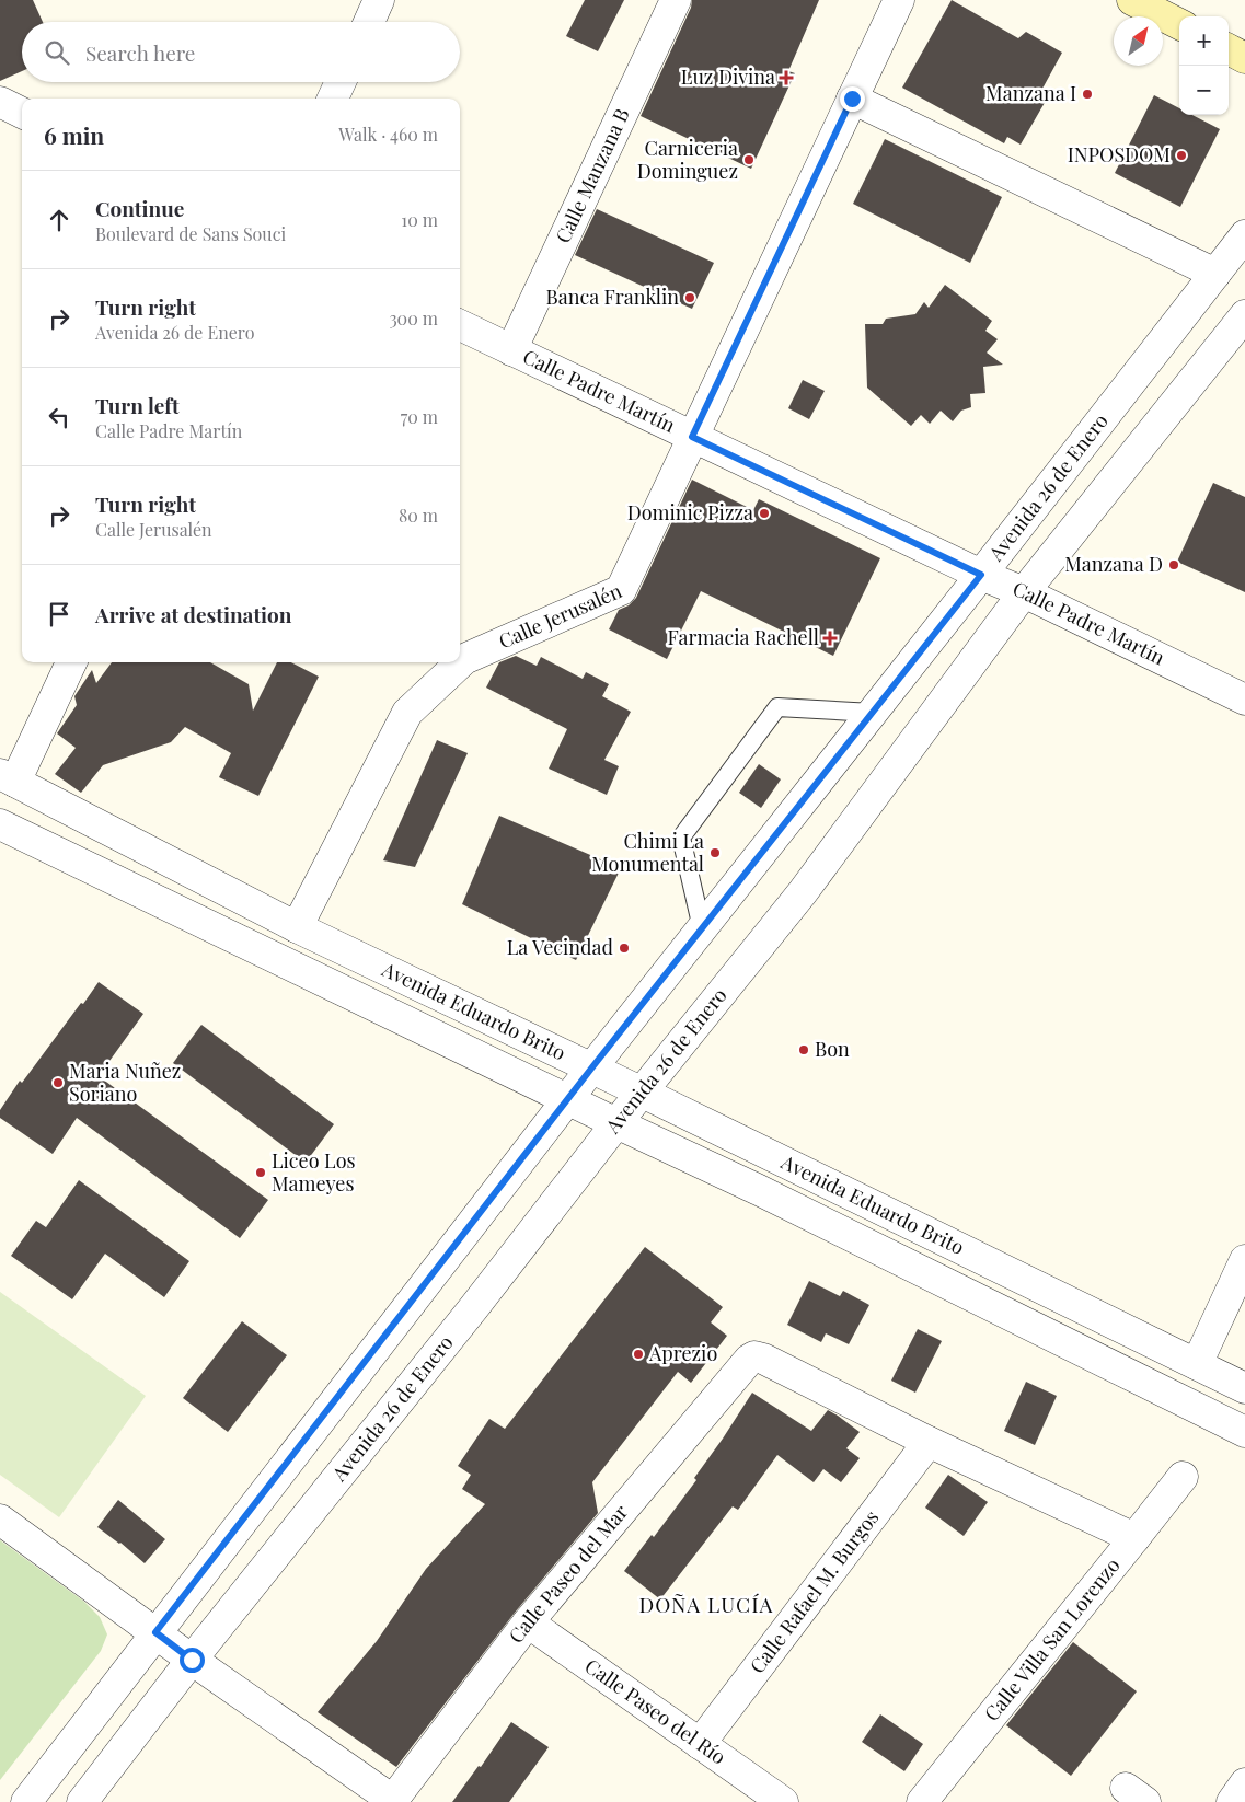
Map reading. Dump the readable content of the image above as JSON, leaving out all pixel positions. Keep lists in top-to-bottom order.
{
  "streets": {
    "street": [
      "Calle Manzana B",
      "Calle Padre Martín",
      "Avenida 26 de Enero",
      "Calle Jerusalén",
      "Avenida Eduardo Brito",
      "Calle Paseo del Mar",
      "Calle Rafael M. Burgos",
      "Calle Villa San Lorenzo",
      "Calle Paseo del Río"
    ]
  },
  "crossings": [
    ["Calle Manzana B", "Calle Padre Martín"],
    ["Calle Padre Martín", "Avenida 26 de Enero"],
    ["Calle Padre Martín", "Calle Jerusalén"],
    ["Avenida 26 de Enero", "Avenida Eduardo Brito"],
    ["Calle Jerusalén", "Avenida Eduardo Brito"],
    ["Calle Paseo del Mar", "Calle Rafael M. Burgos"],
    ["Calle Paseo del Mar", "Calle Paseo del Río"],
    ["Calle Rafael M. Burgos", "Calle Paseo del Río"]
  ],
  "districts": ["DOÑA LUCÍA"],
  "places": {
    "health": ["Luz Divina", "Farmacia Rachell"],
    "other": [
      "Manzana I",
      "INPOSDOM",
      "Carniceria Dominguez",
      "Banca Franklin",
      "Dominic Pizza",
      "Manzana D",
      "Chimi La Monumental",
      "La Vecindad",
      "Bon",
      "Maria Nuñez Soriano",
      "Liceo Los Mameyes",
      "Aprezio"
    ]
  },
  "north": "top right",
  "page": {
    "map_buttons": ["+", "−"],
    "search": "Search here",
    "heading": ["6 min", "Walk · 460 m"],
    "list": [
      ["Continue", "Boulevard de Sans Souci", "10 m"],
      ["Turn right", "Avenida 26 de Enero", "300 m"],
      ["Turn left", "Calle Padre Martín", "70 m"],
      ["Turn right", "Calle Jerusalén", "80 m"],
      "Arrive at destination"
    ]
  }
}
